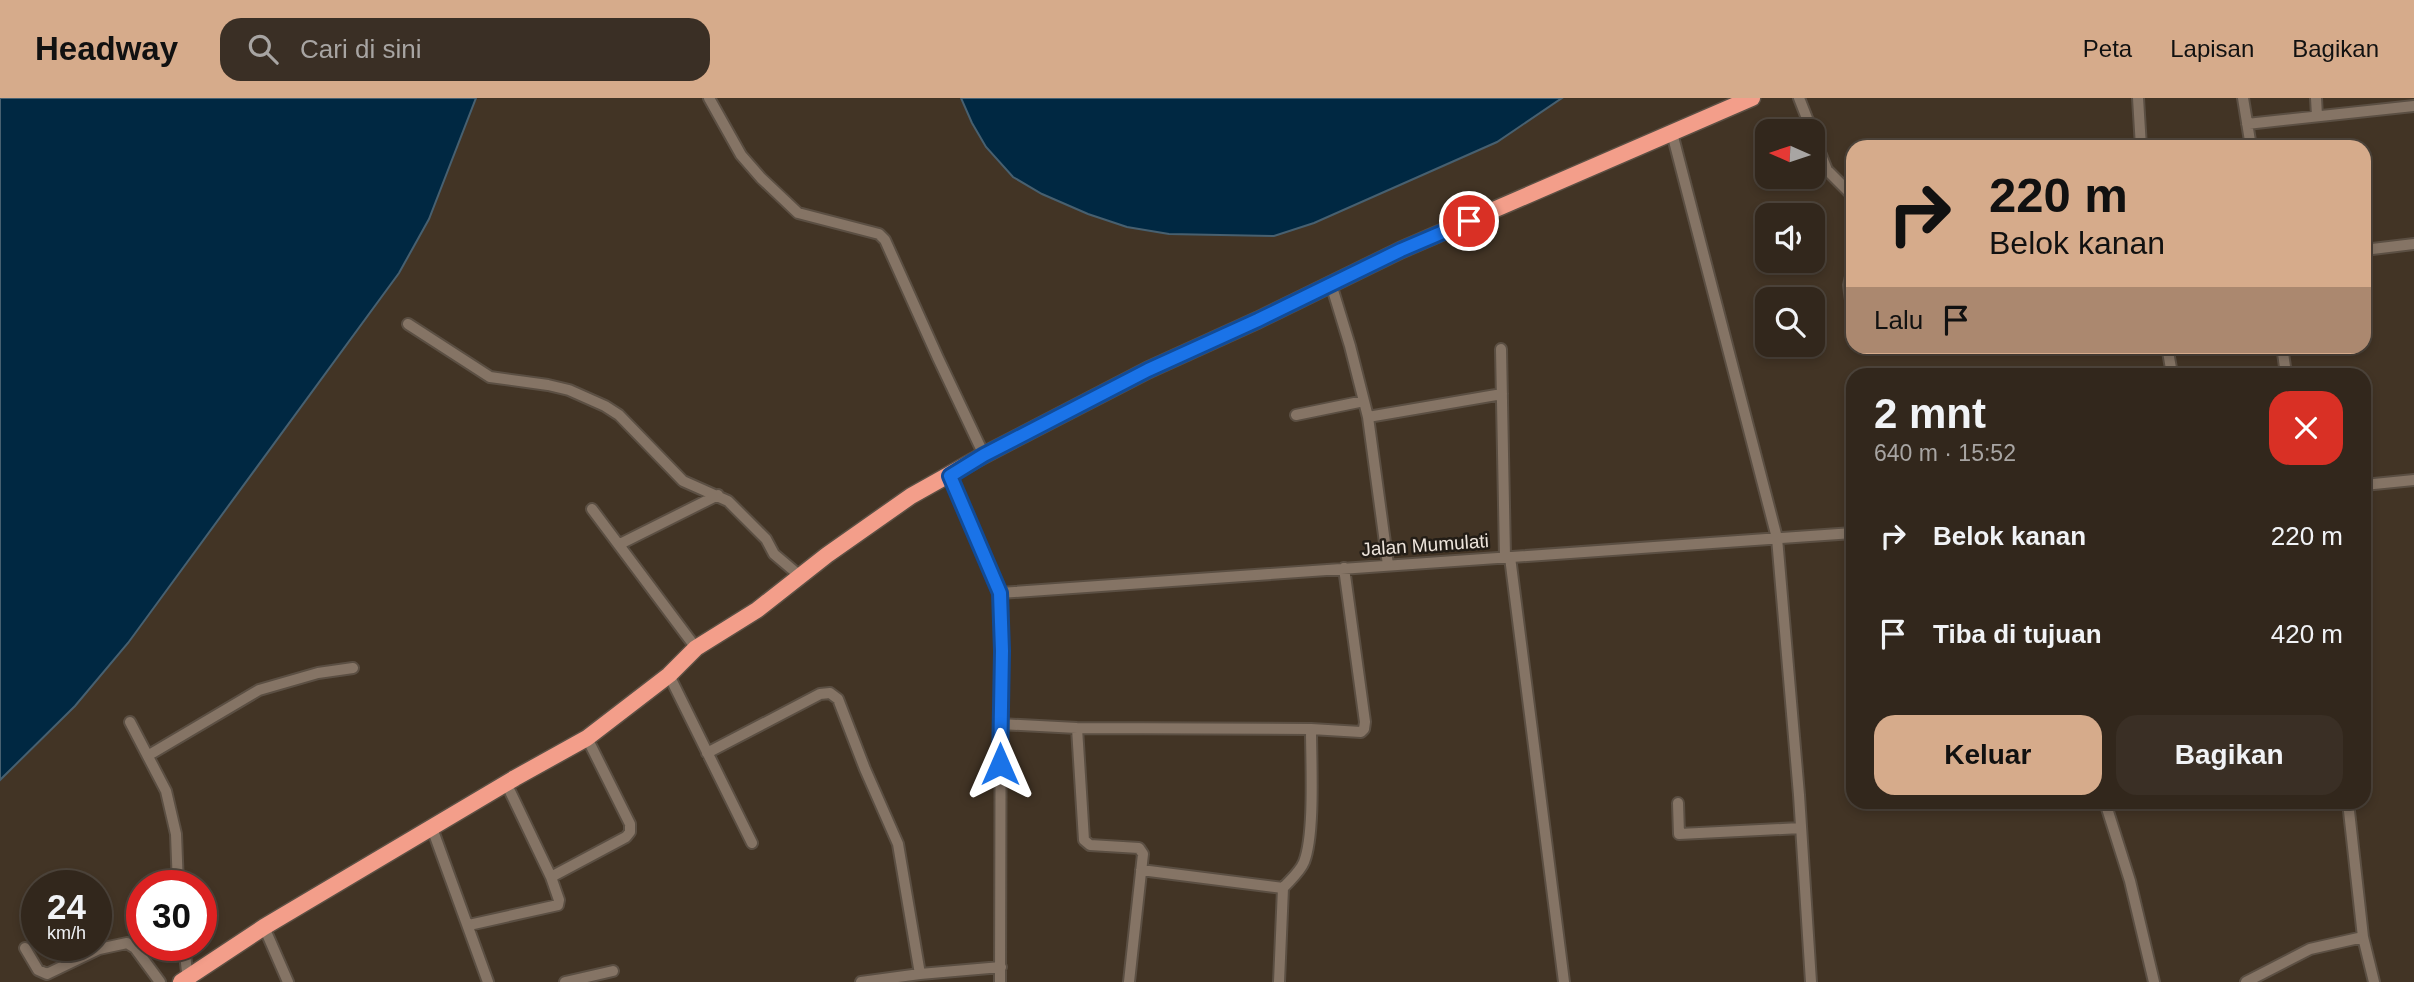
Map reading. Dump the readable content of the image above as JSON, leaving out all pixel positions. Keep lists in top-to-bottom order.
{
  "streets": {
    "street": ["Jalan Mumulati"]
  },
  "north": "left",
  "page": {
    "header": "Headway",
    "search": "Cari di sini",
    "nav": ["Peta", "Lapisan", "Bagikan"],
    "turn": ["220 m", "Belok kanan"],
    "then": "Lalu",
    "heading": ["2 mnt", "640 m · 15:52"],
    "list": [
      {
        "name": "Belok kanan",
        "value": "220 m"
      },
      {
        "name": "Tiba di tujuan",
        "value": "420 m"
      }
    ],
    "buttons": ["Keluar", "Bagikan"],
    "speed": "24 km/h",
    "limit": "30"
  }
}
